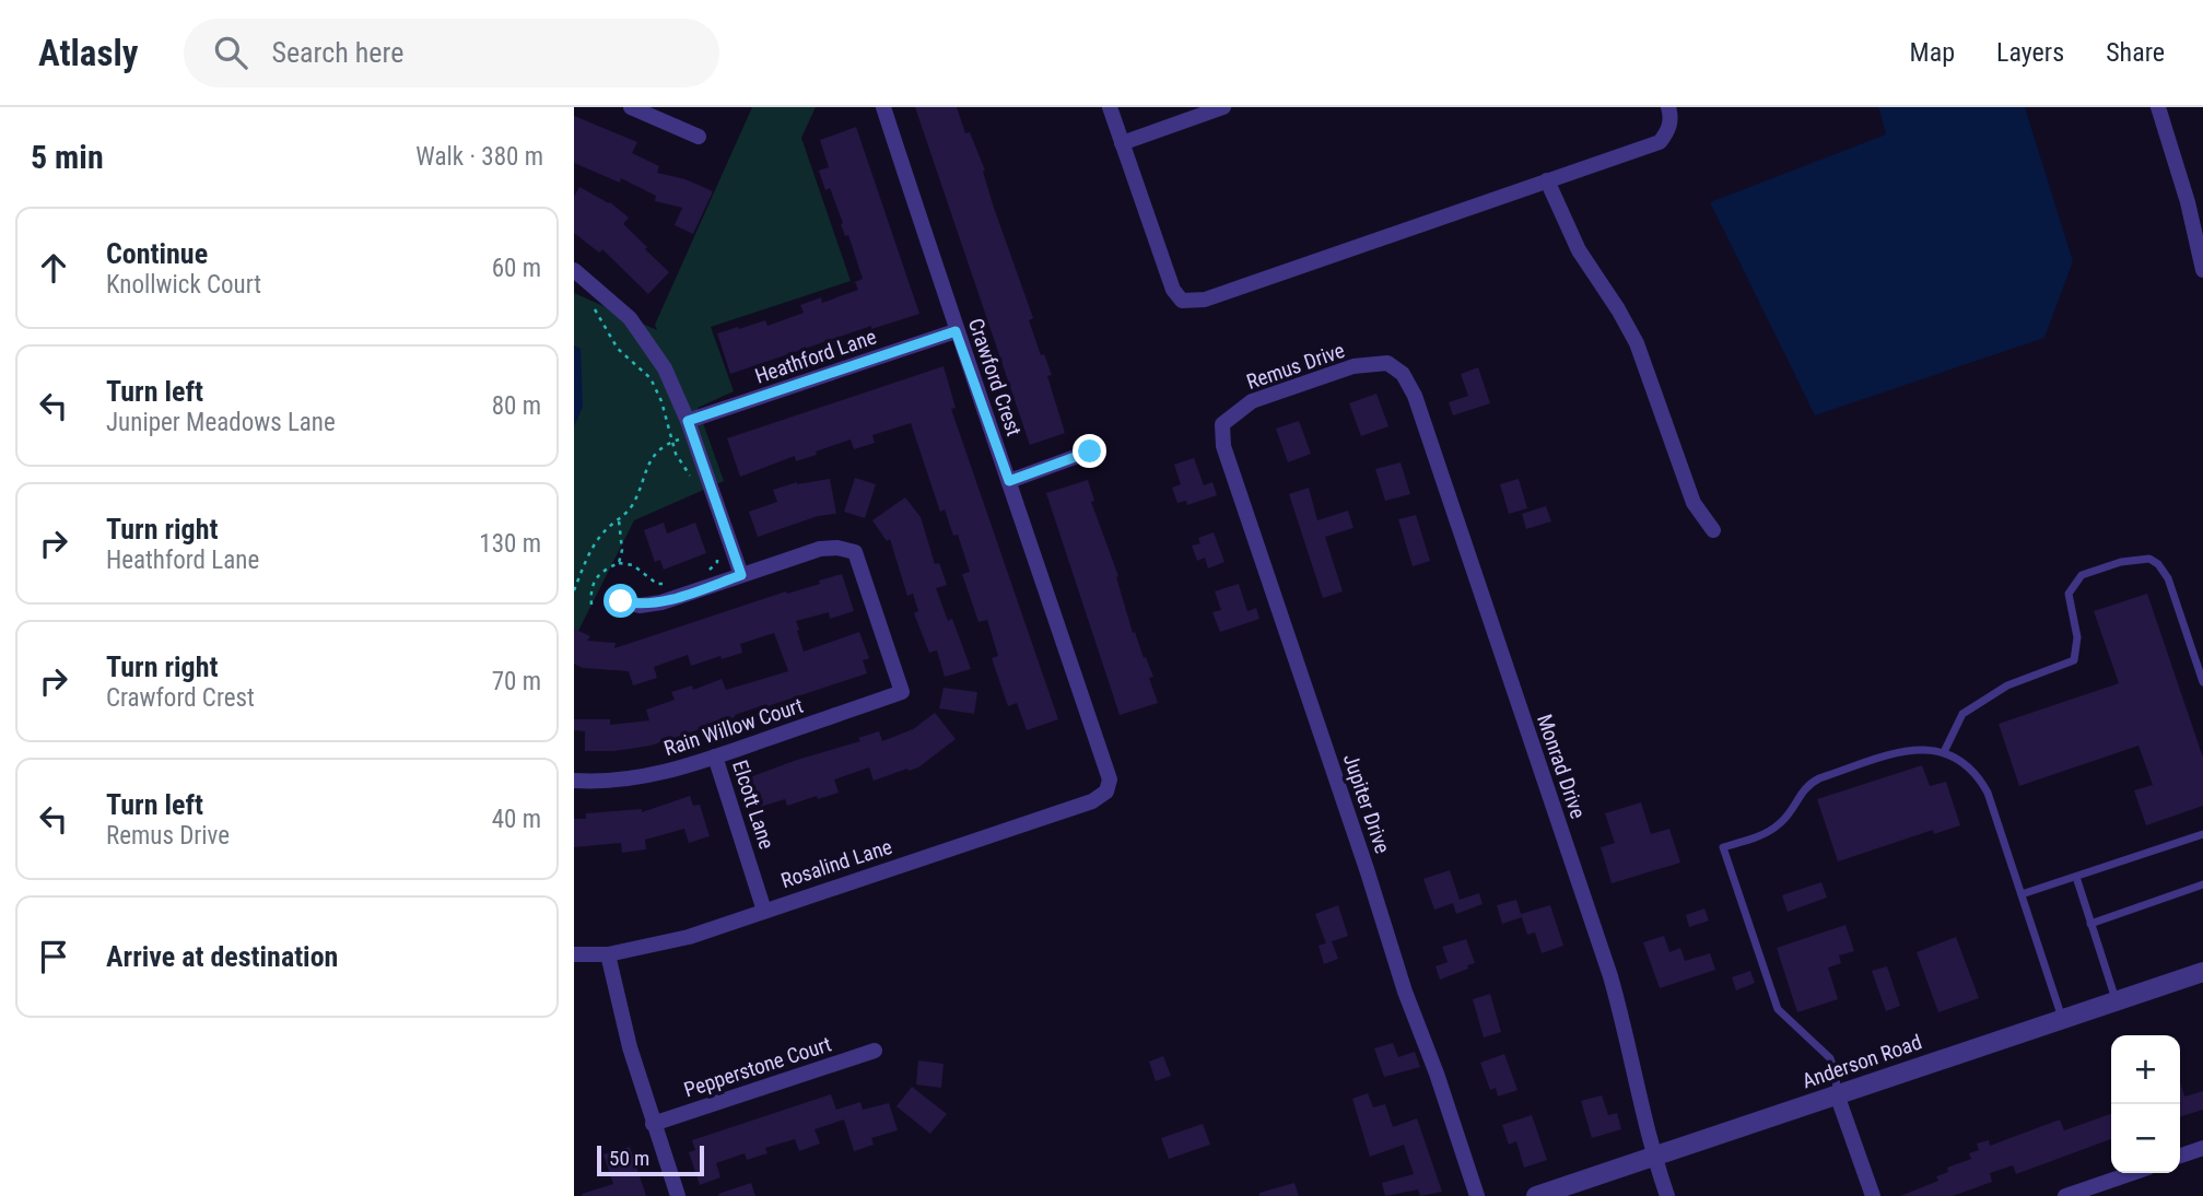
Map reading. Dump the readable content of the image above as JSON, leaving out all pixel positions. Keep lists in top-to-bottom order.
{
  "streets": {
    "street": [
      "Heathford Lane",
      "Remus Drive",
      "Crawford Crest",
      "Rain Willow Court",
      "Monrad Drive",
      "Jupiter Drive",
      "Elcott Lane",
      "Rosalind Lane",
      "Anderson Road",
      "Pepperstone Court"
    ]
  },
  "crossings": [
    ["Heathford Lane", "Crawford Crest"],
    ["Remus Drive", "Monrad Drive"],
    ["Remus Drive", "Jupiter Drive"],
    ["Crawford Crest", "Rosalind Lane"],
    ["Rain Willow Court", "Elcott Lane"],
    ["Monrad Drive", "Anderson Road"],
    ["Elcott Lane", "Rosalind Lane"]
  ],
  "scale_bar": "50 m",
  "page": {
    "header": "Atlasly",
    "search": "Search here",
    "nav": ["Map", "Layers", "Share"],
    "heading": ["5 min", "Walk · 380 m"],
    "list": [
      ["Continue", "Knollwick Court", "60 m"],
      ["Turn left", "Juniper Meadows Lane", "80 m"],
      ["Turn right", "Heathford Lane", "130 m"],
      ["Turn right", "Crawford Crest", "70 m"],
      ["Turn left", "Remus Drive", "40 m"],
      "Arrive at destination"
    ],
    "map_buttons": ["+", "−"],
    "scale": "50 m"
  }
}
